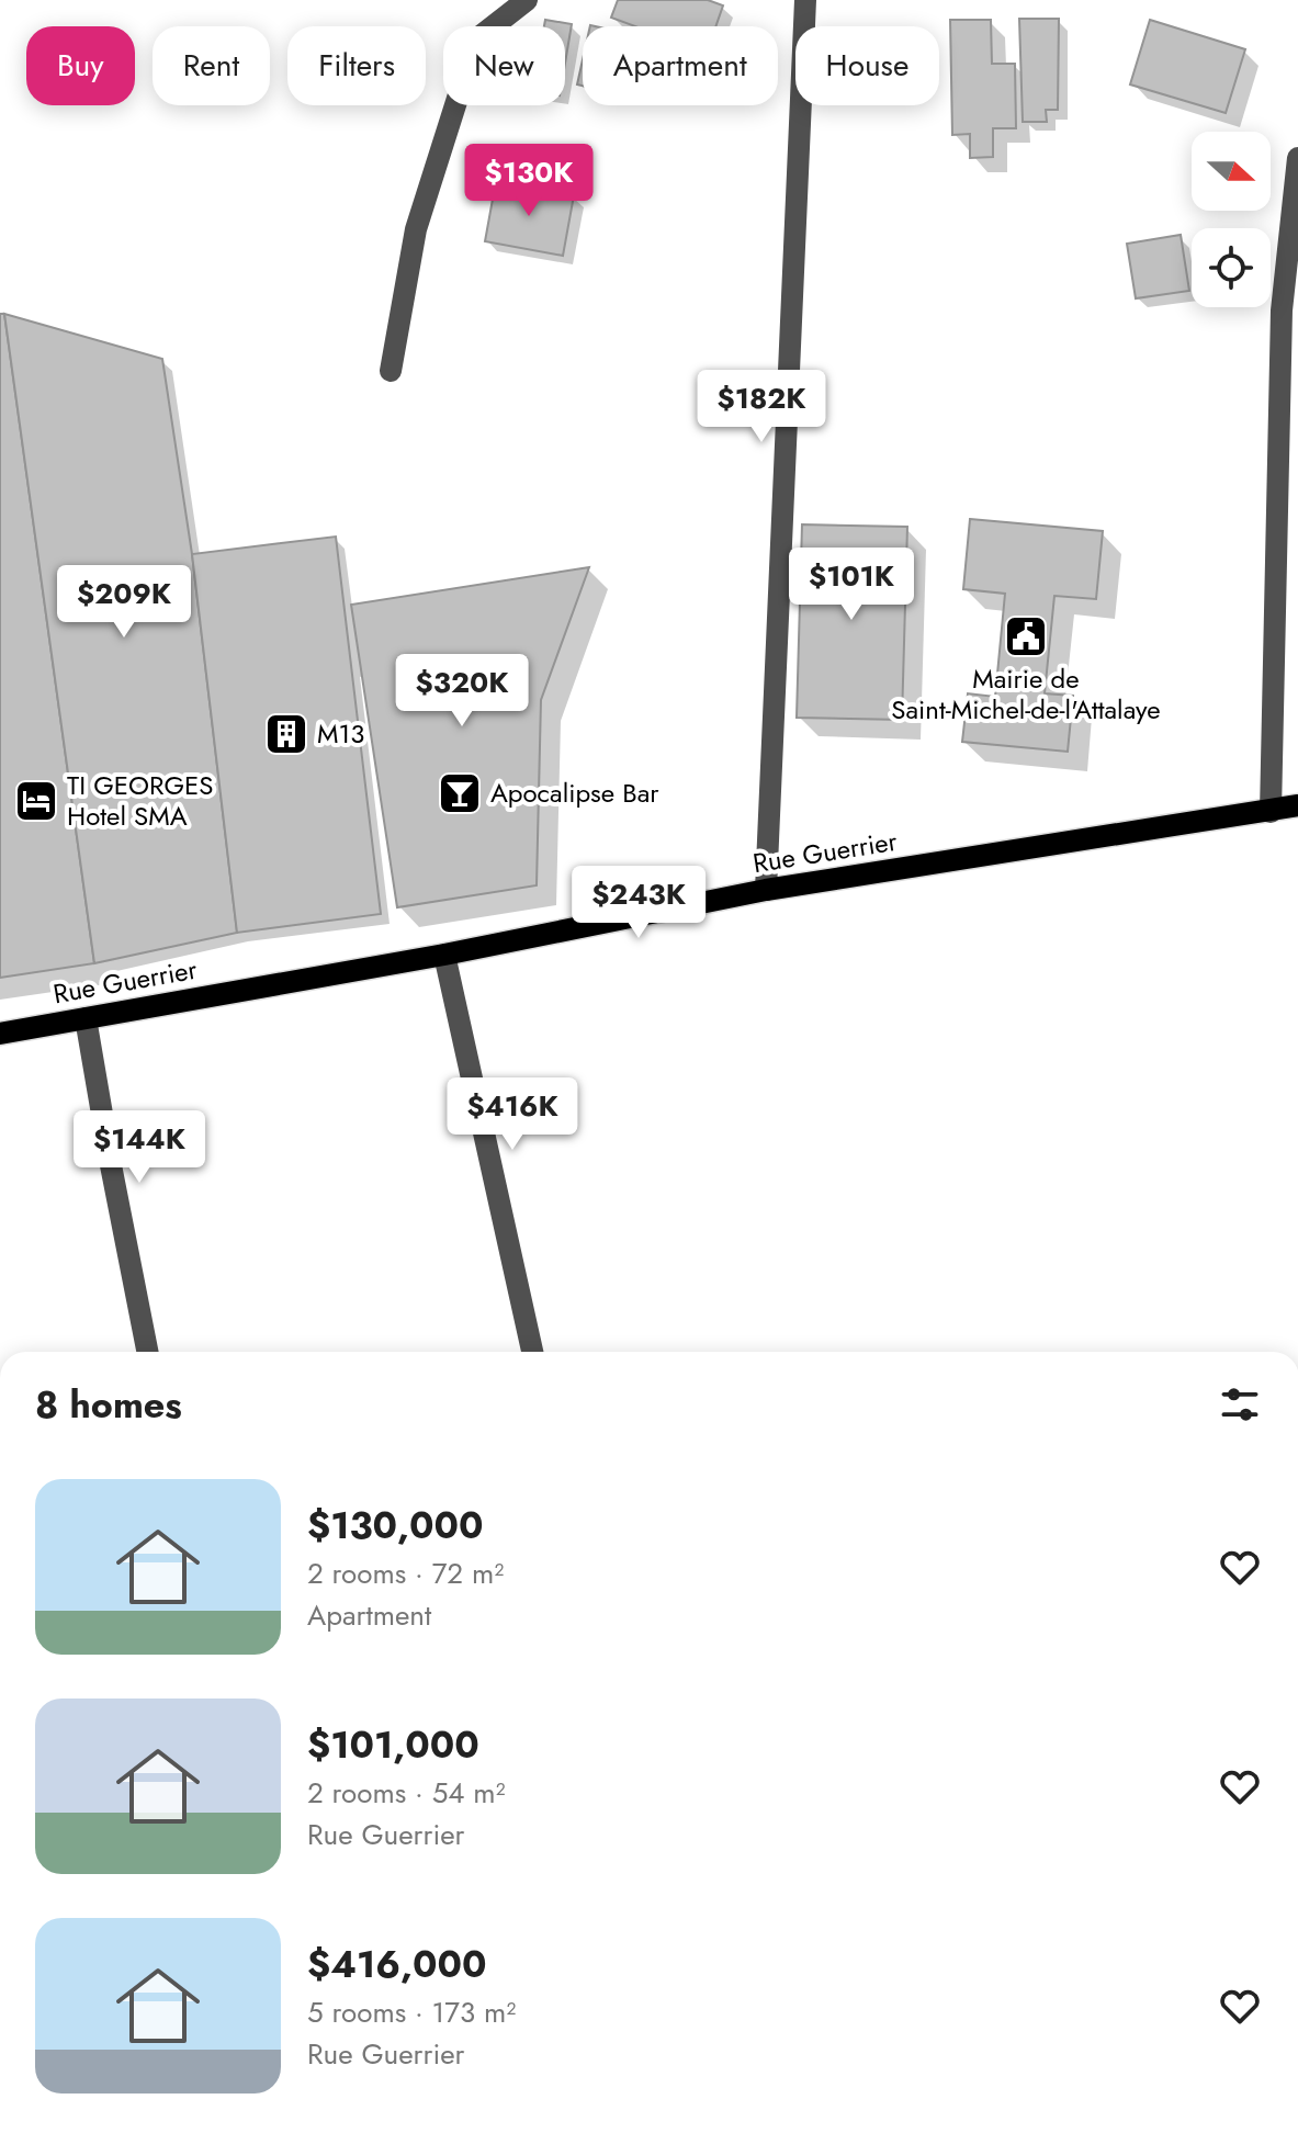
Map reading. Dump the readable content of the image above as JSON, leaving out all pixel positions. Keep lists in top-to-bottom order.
{
  "streets": {
    "main road": ["Rue Guerrier"]
  },
  "places": {
    "public building": ["Mairie de Saint-Michel-de-l'Attalaye"],
    "building": ["M13"],
    "bar": ["Apocalipse Bar"],
    "hotel": ["TI GEORGES Hotel SMA"]
  },
  "north": "right",
  "page": {
    "chip": [
      "Buy",
      "Rent",
      "Filters",
      "New",
      "Apartment",
      "House"
    ],
    "price": [
      "$130K",
      "$182K",
      "$101K",
      "$209K",
      "$320K",
      "$243K",
      "$416K",
      "$144K"
    ],
    "heading": "8 homes",
    "list": [
      {
        "name": "$130,000",
        "note": "2 rooms · 72 m² · Apartment"
      },
      {
        "name": "$101,000",
        "note": "2 rooms · 54 m² · Rue Guerrier"
      },
      {
        "name": "$416,000",
        "note": "5 rooms · 173 m² · Rue Guerrier"
      }
    ]
  }
}
